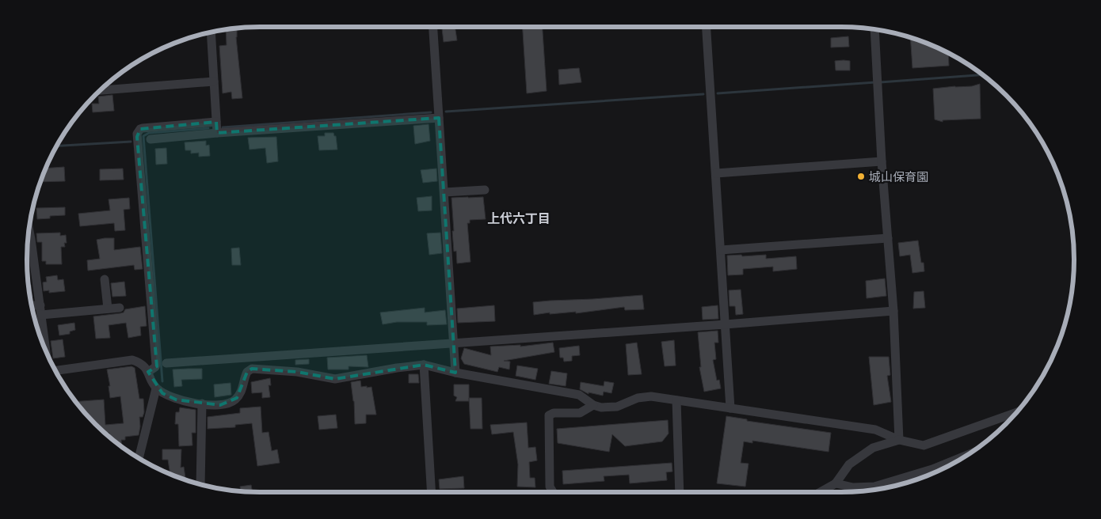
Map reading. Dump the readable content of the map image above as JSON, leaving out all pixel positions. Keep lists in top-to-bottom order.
{
  "districts": ["上代六丁目"],
  "places": ["城山保育園"]
}
